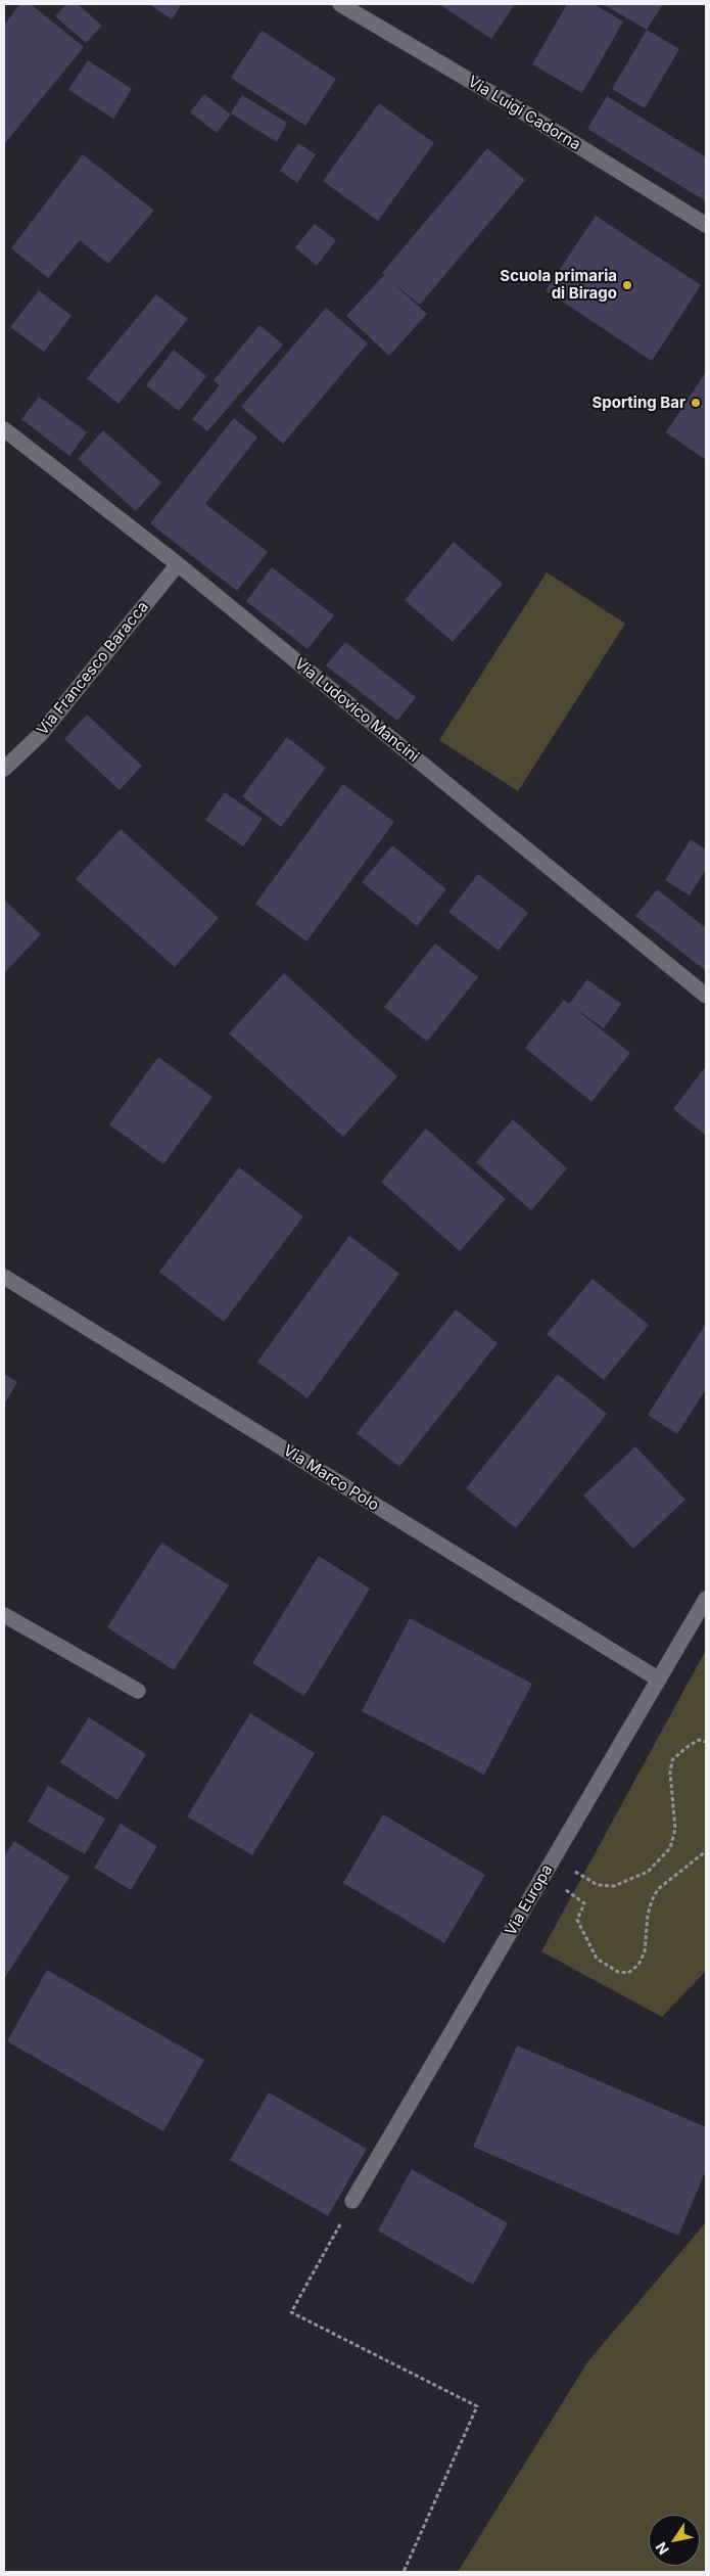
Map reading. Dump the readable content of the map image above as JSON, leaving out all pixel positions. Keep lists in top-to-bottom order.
{
  "streets": {
    "street": [
      "Via Luigi Cadorna",
      "Via Francesco Baracca",
      "Via Ludovico Mancini",
      "Via Marco Polo",
      "Via Europa"
    ]
  },
  "crossings": [
    ["Via Francesco Baracca", "Via Ludovico Mancini"],
    ["Via Marco Polo", "Via Europa"]
  ],
  "places": ["Scuola primaria di Birago", "Sporting Bar"],
  "north": "bottom left"
}
